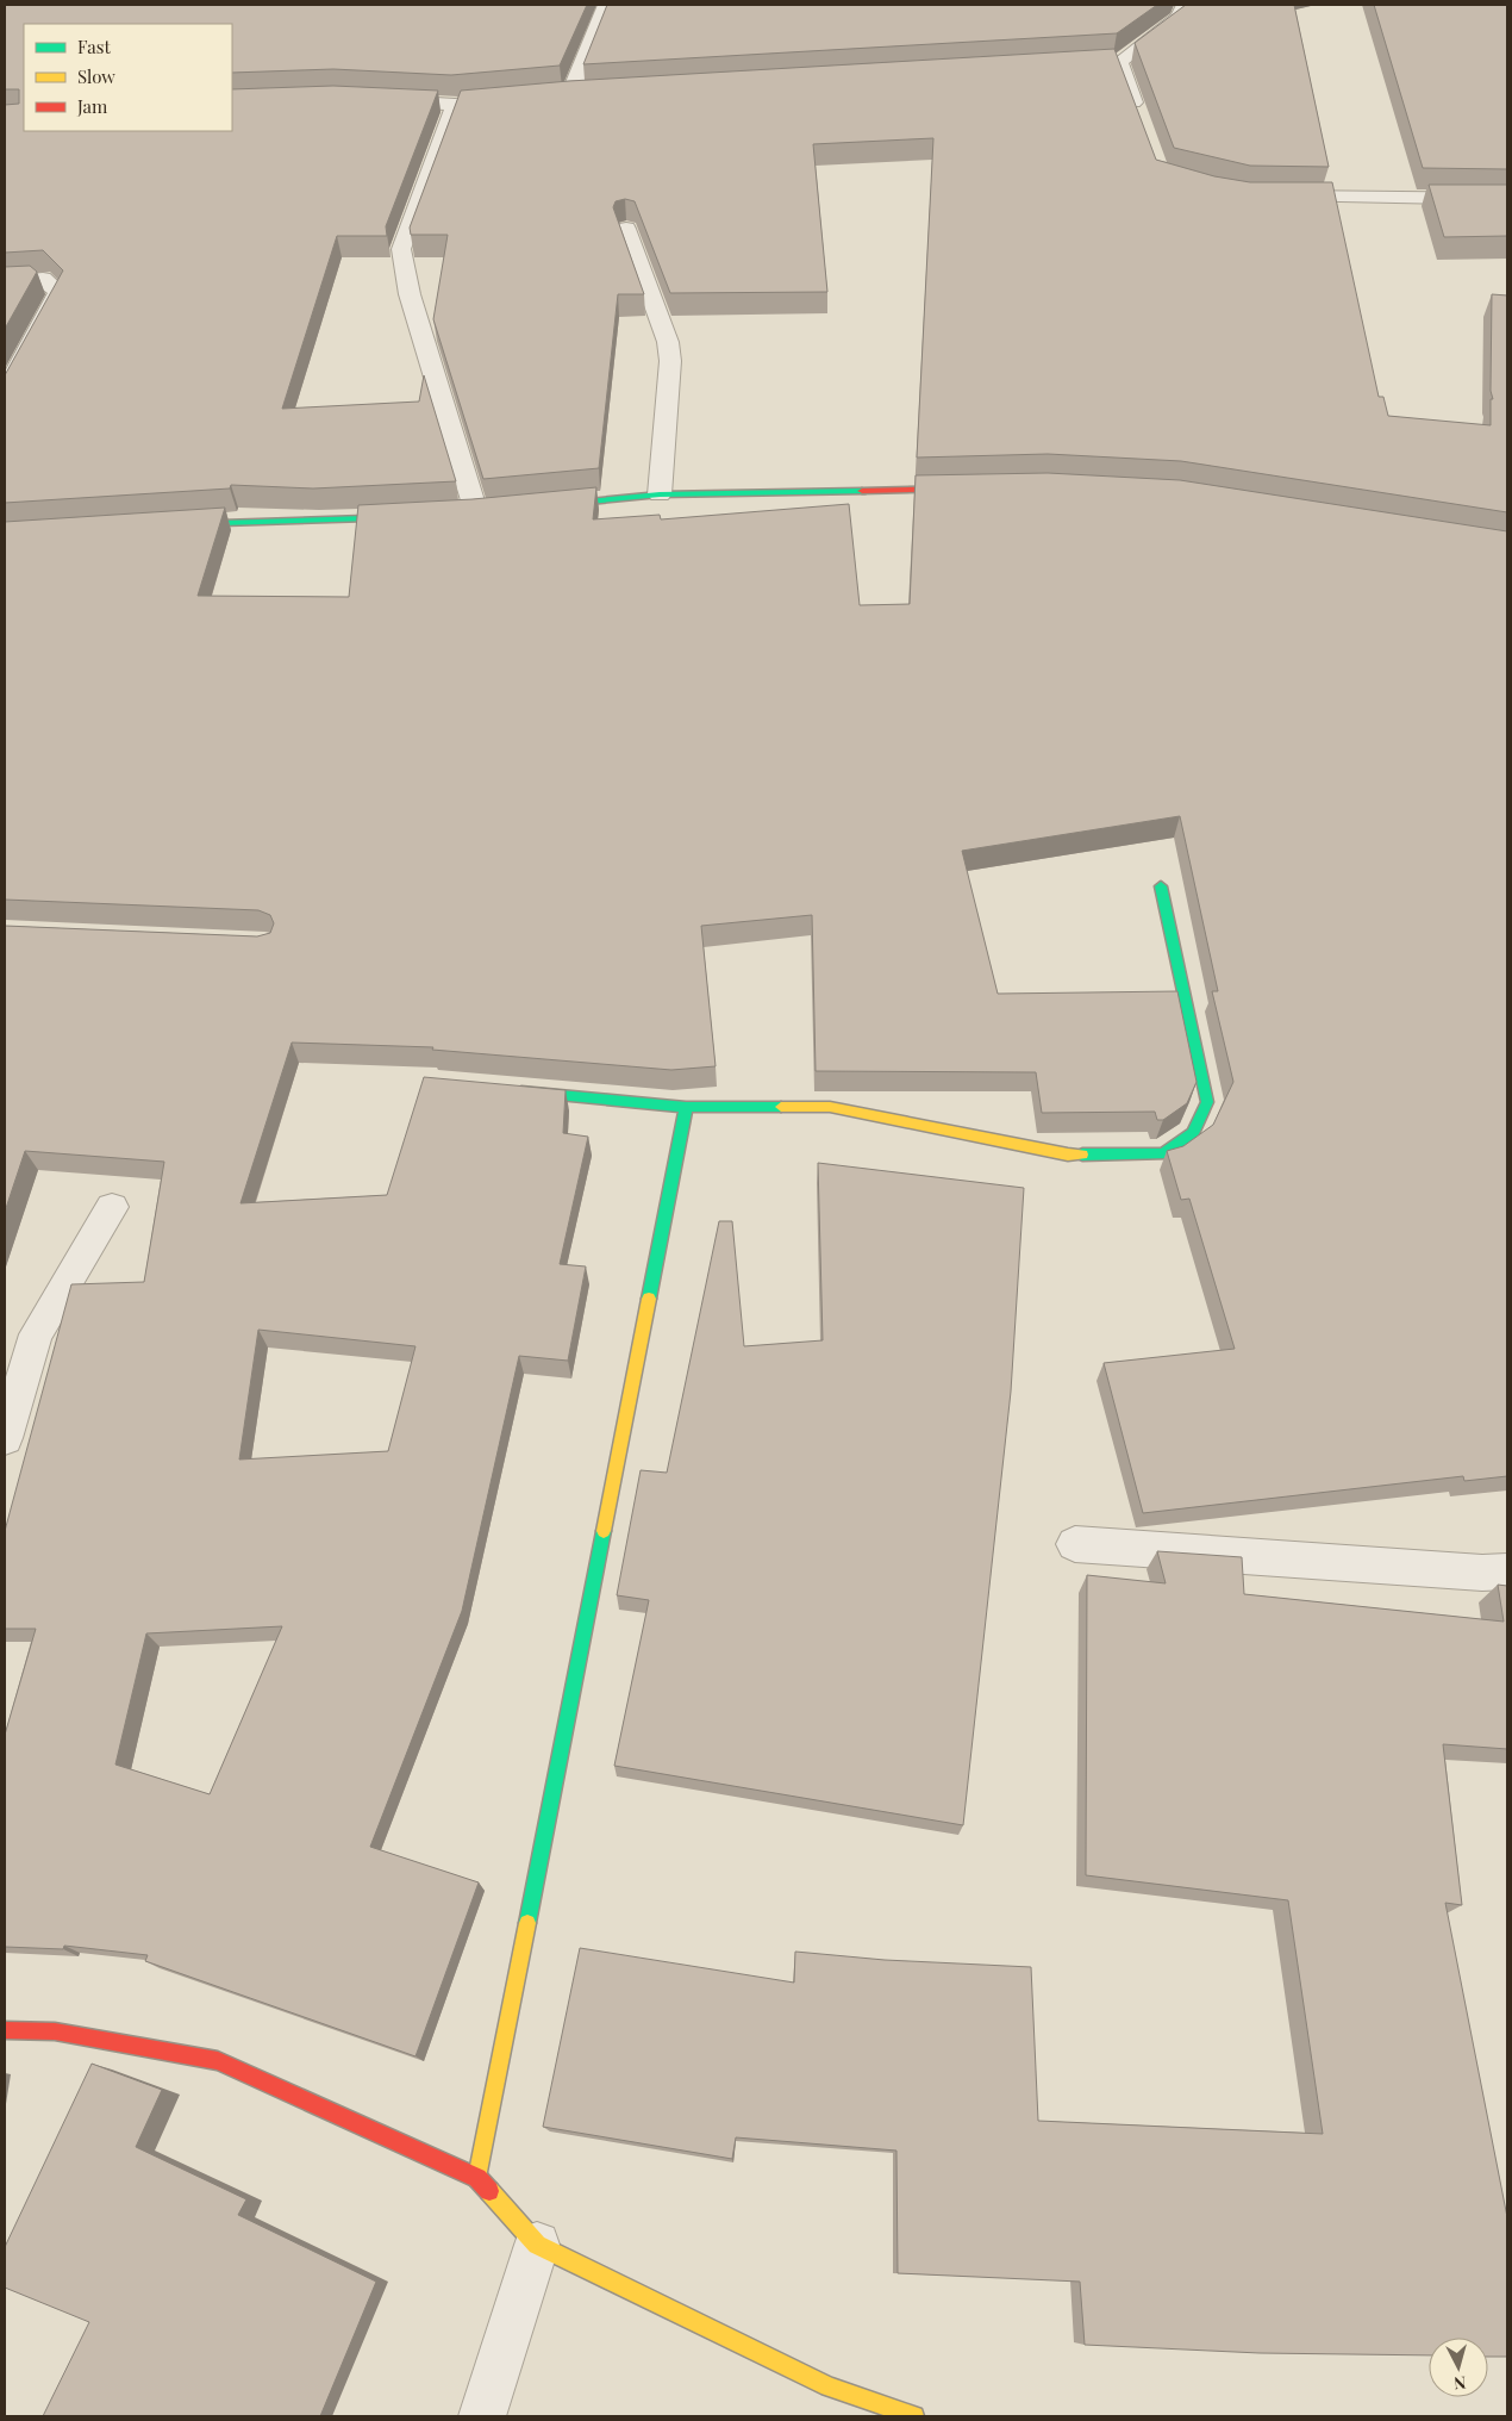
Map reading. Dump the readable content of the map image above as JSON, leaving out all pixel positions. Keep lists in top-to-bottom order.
{
  "legend": ["Fast", "Slow", "Jam"],
  "north": "bottom"
}
